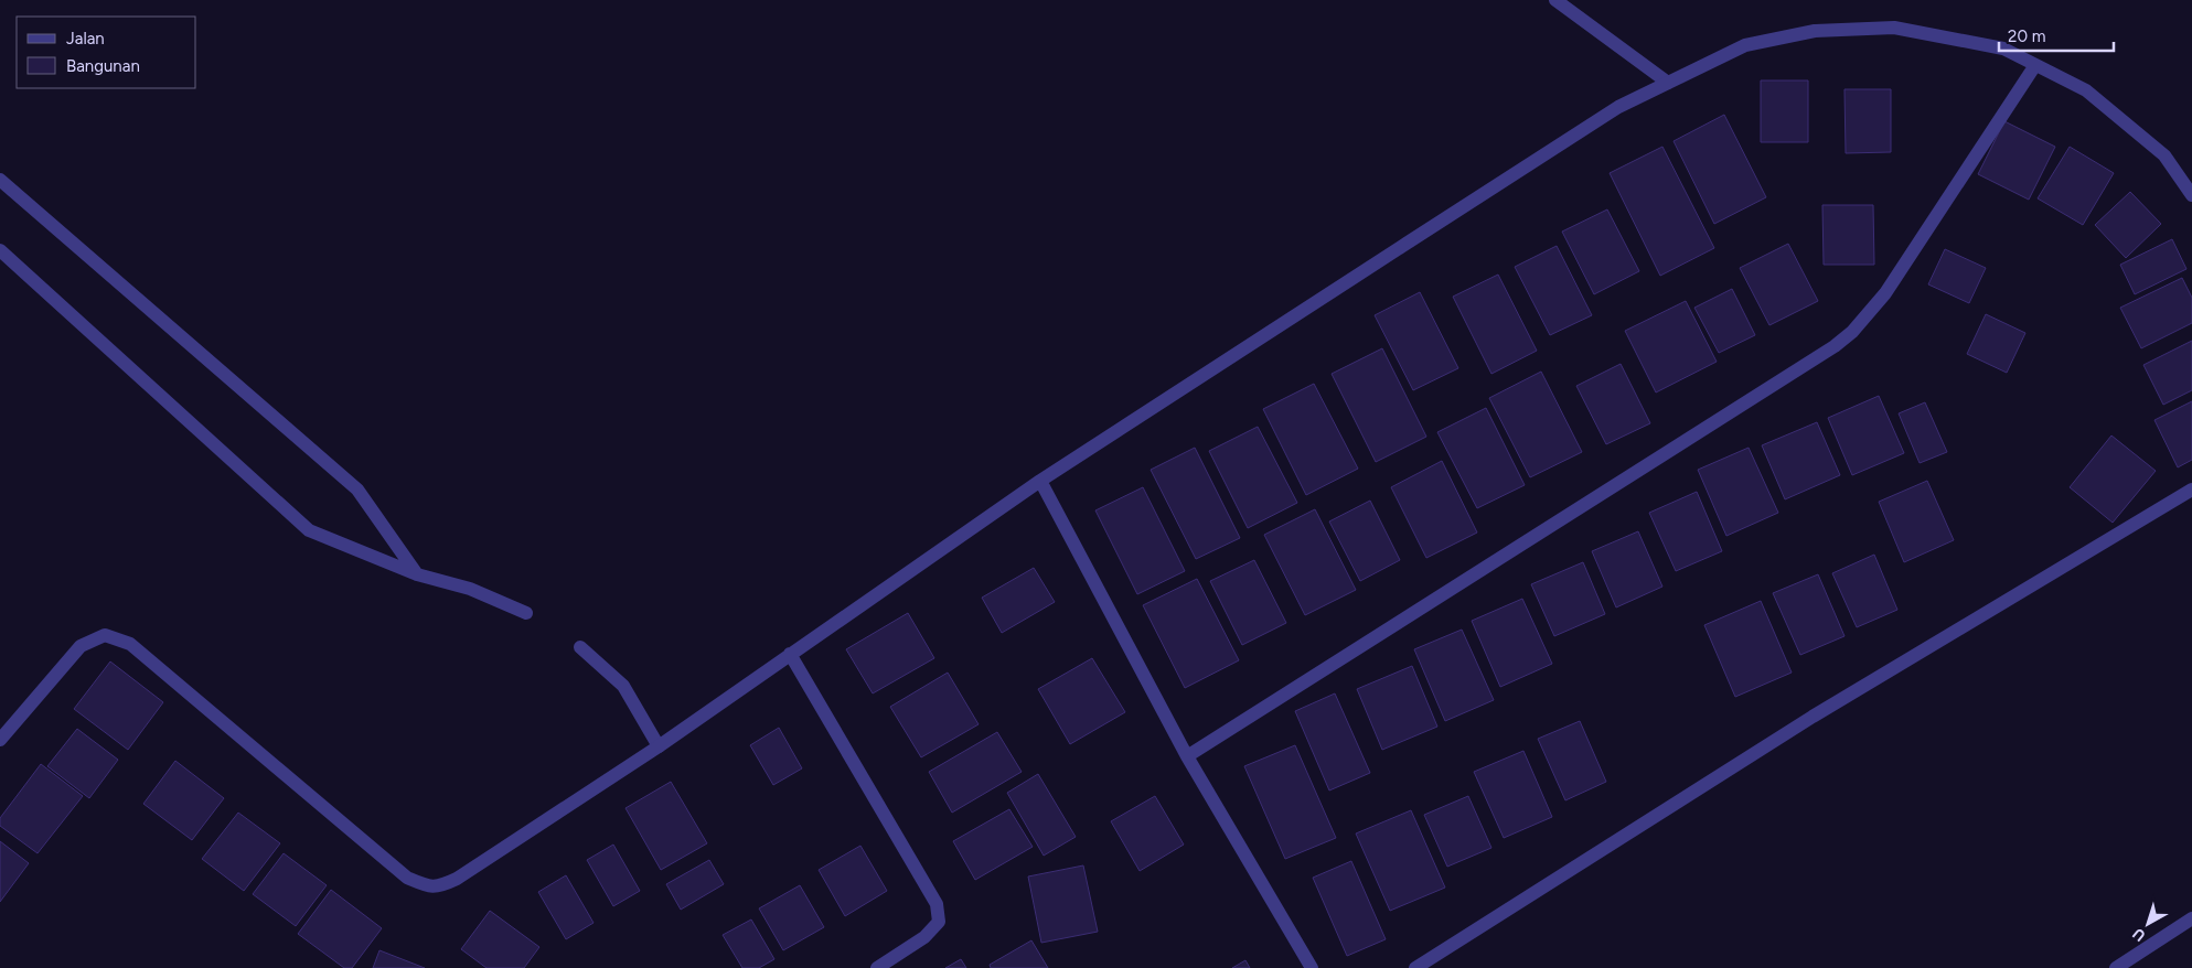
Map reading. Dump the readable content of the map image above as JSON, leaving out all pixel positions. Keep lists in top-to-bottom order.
{
  "legend": ["Jalan", "Bangunan"],
  "scale_bar": "20 m",
  "north": "bottom left"
}
